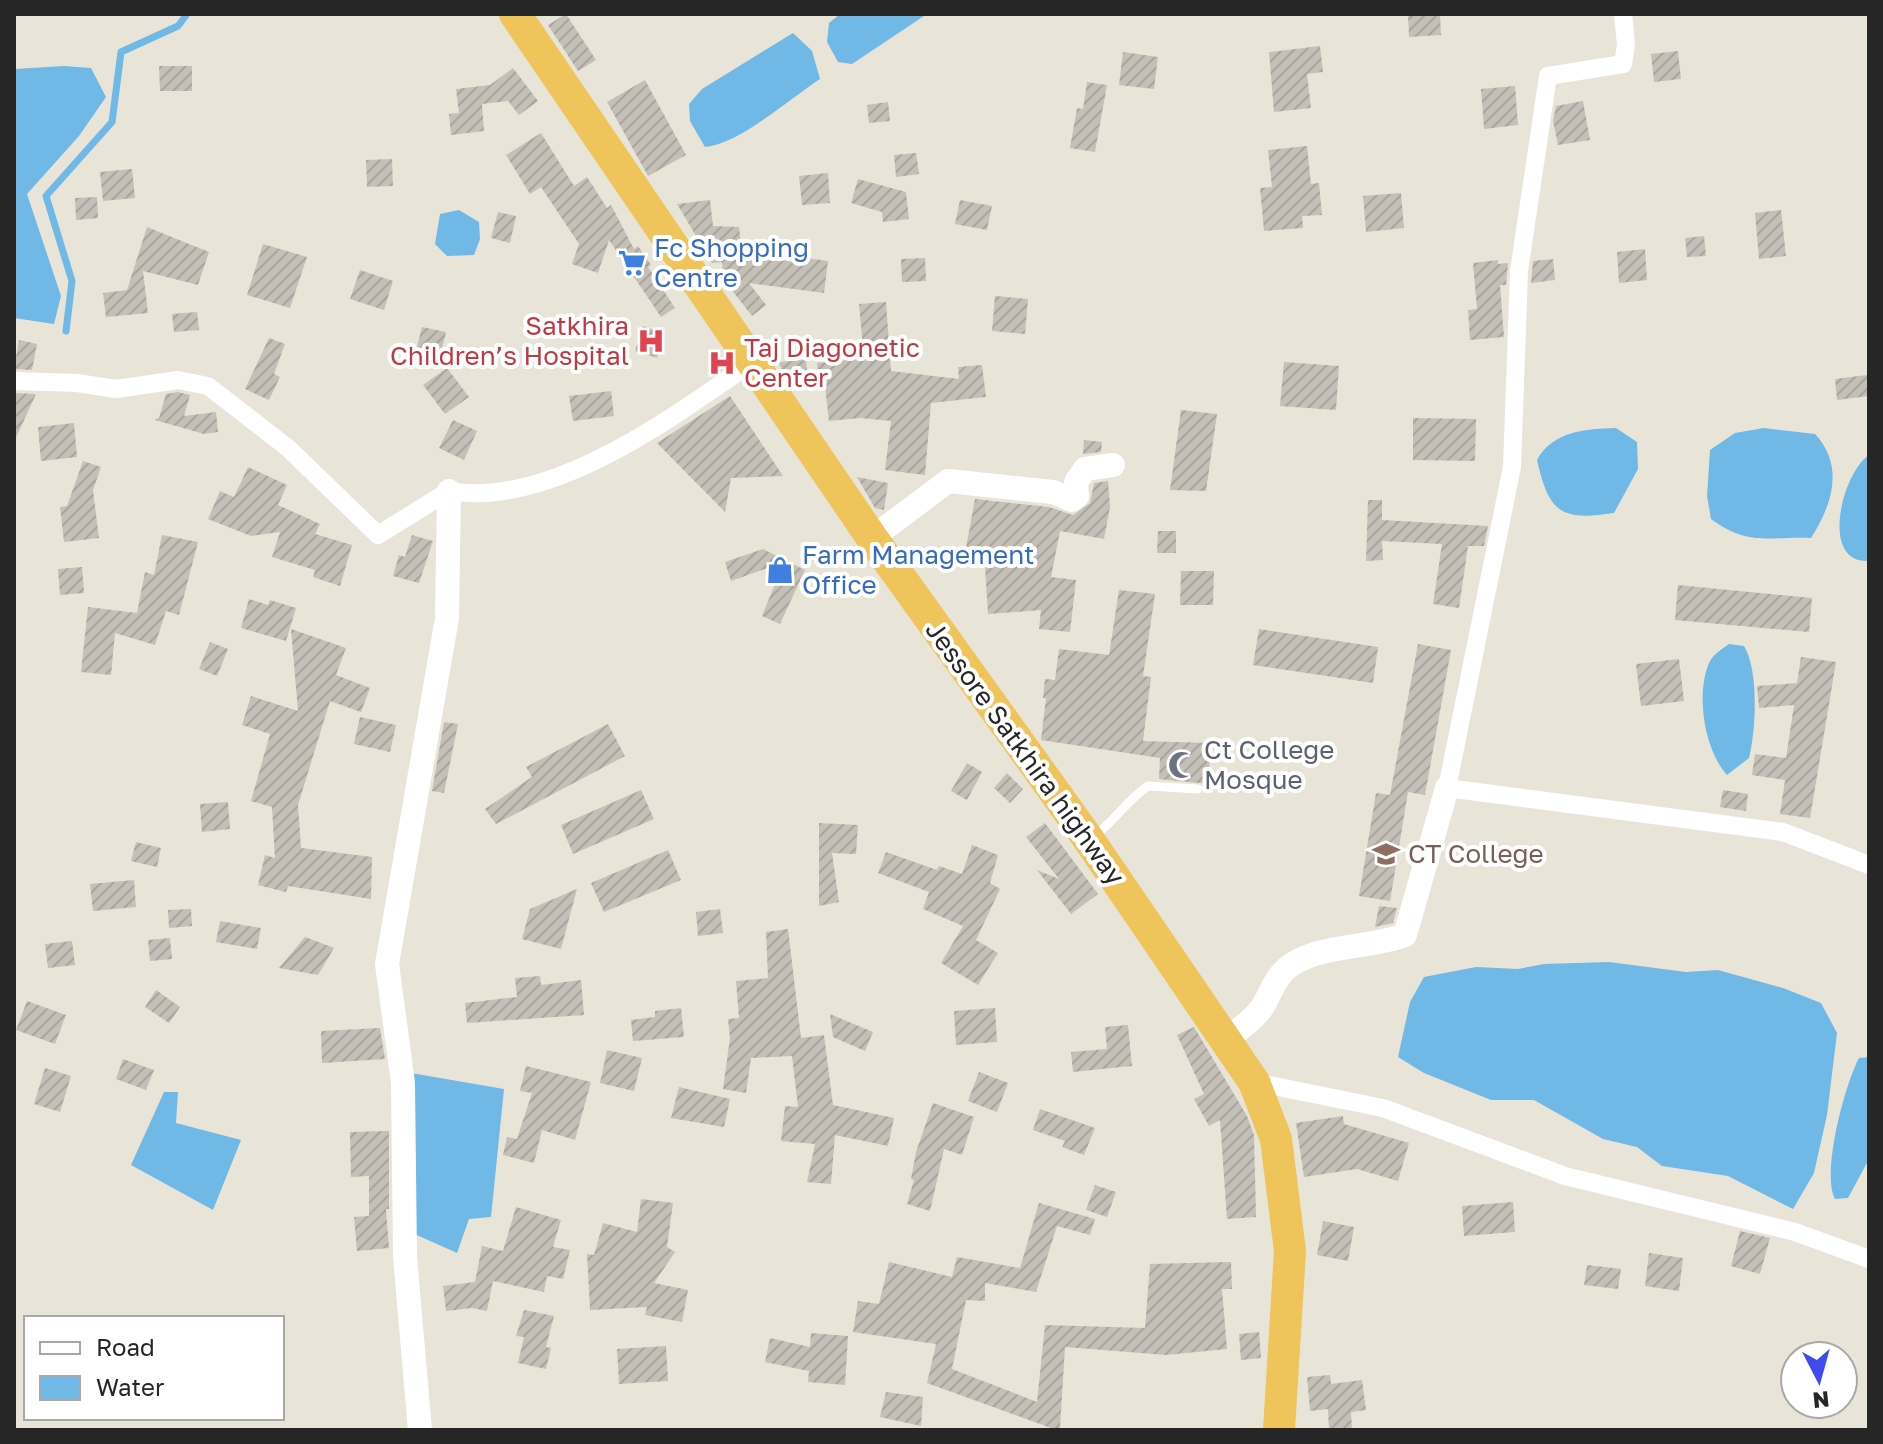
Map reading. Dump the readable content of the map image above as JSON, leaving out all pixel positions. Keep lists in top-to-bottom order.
{
  "streets": {
    "highway": ["Jessore Satkhira highway"]
  },
  "places": {
    "supermarket": ["Fc Shopping Centre"],
    "hospital": ["Satkhira Children’s Hospital", "Taj Diagonetic Center"],
    "shop": ["Farm Management Office"],
    "mosque": ["Ct College Mosque"],
    "school or university": ["CT College"]
  },
  "legend": ["Road", "Water"],
  "north": "bottom"
}
